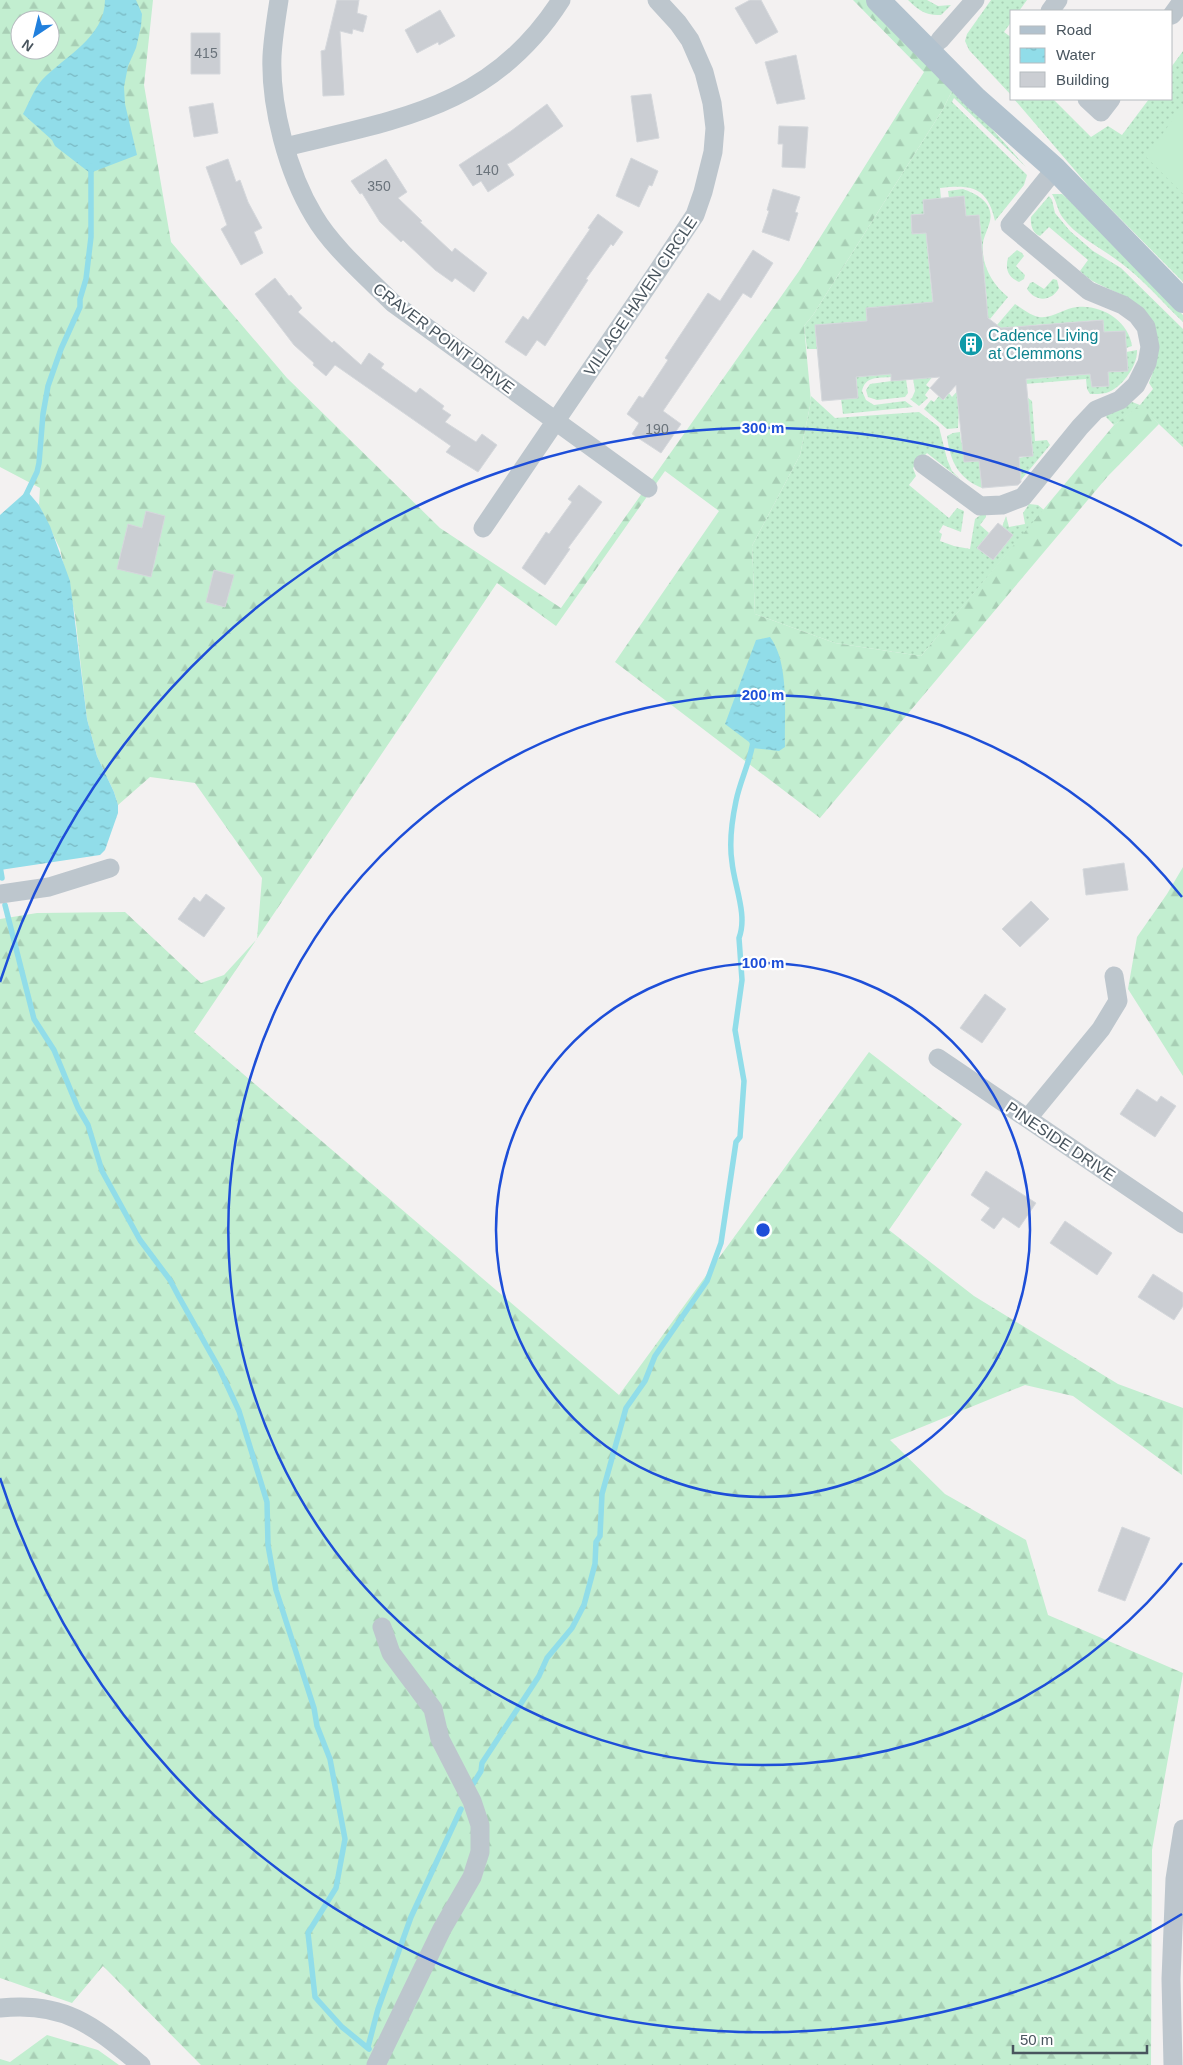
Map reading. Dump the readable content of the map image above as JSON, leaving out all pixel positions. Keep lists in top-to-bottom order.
{
  "streets": {
    "street": ["VILLAGE HAVEN CIRCLE", "CRAVER POINT DRIVE", "PINESIDE DRIVE"]
  },
  "crossings": [
    ["VILLAGE HAVEN CIRCLE", "CRAVER POINT DRIVE"]
  ],
  "places": {
    "building": ["Cadence Living at Clemmons"]
  },
  "house_numbers": [
    "415",
    "140",
    "350",
    "190"
  ],
  "legend": ["Road", "Water", "Building"],
  "scale_bar": "50 m",
  "north": "bottom left",
  "rings": ["300 m", "200 m", "100 m"]
}
